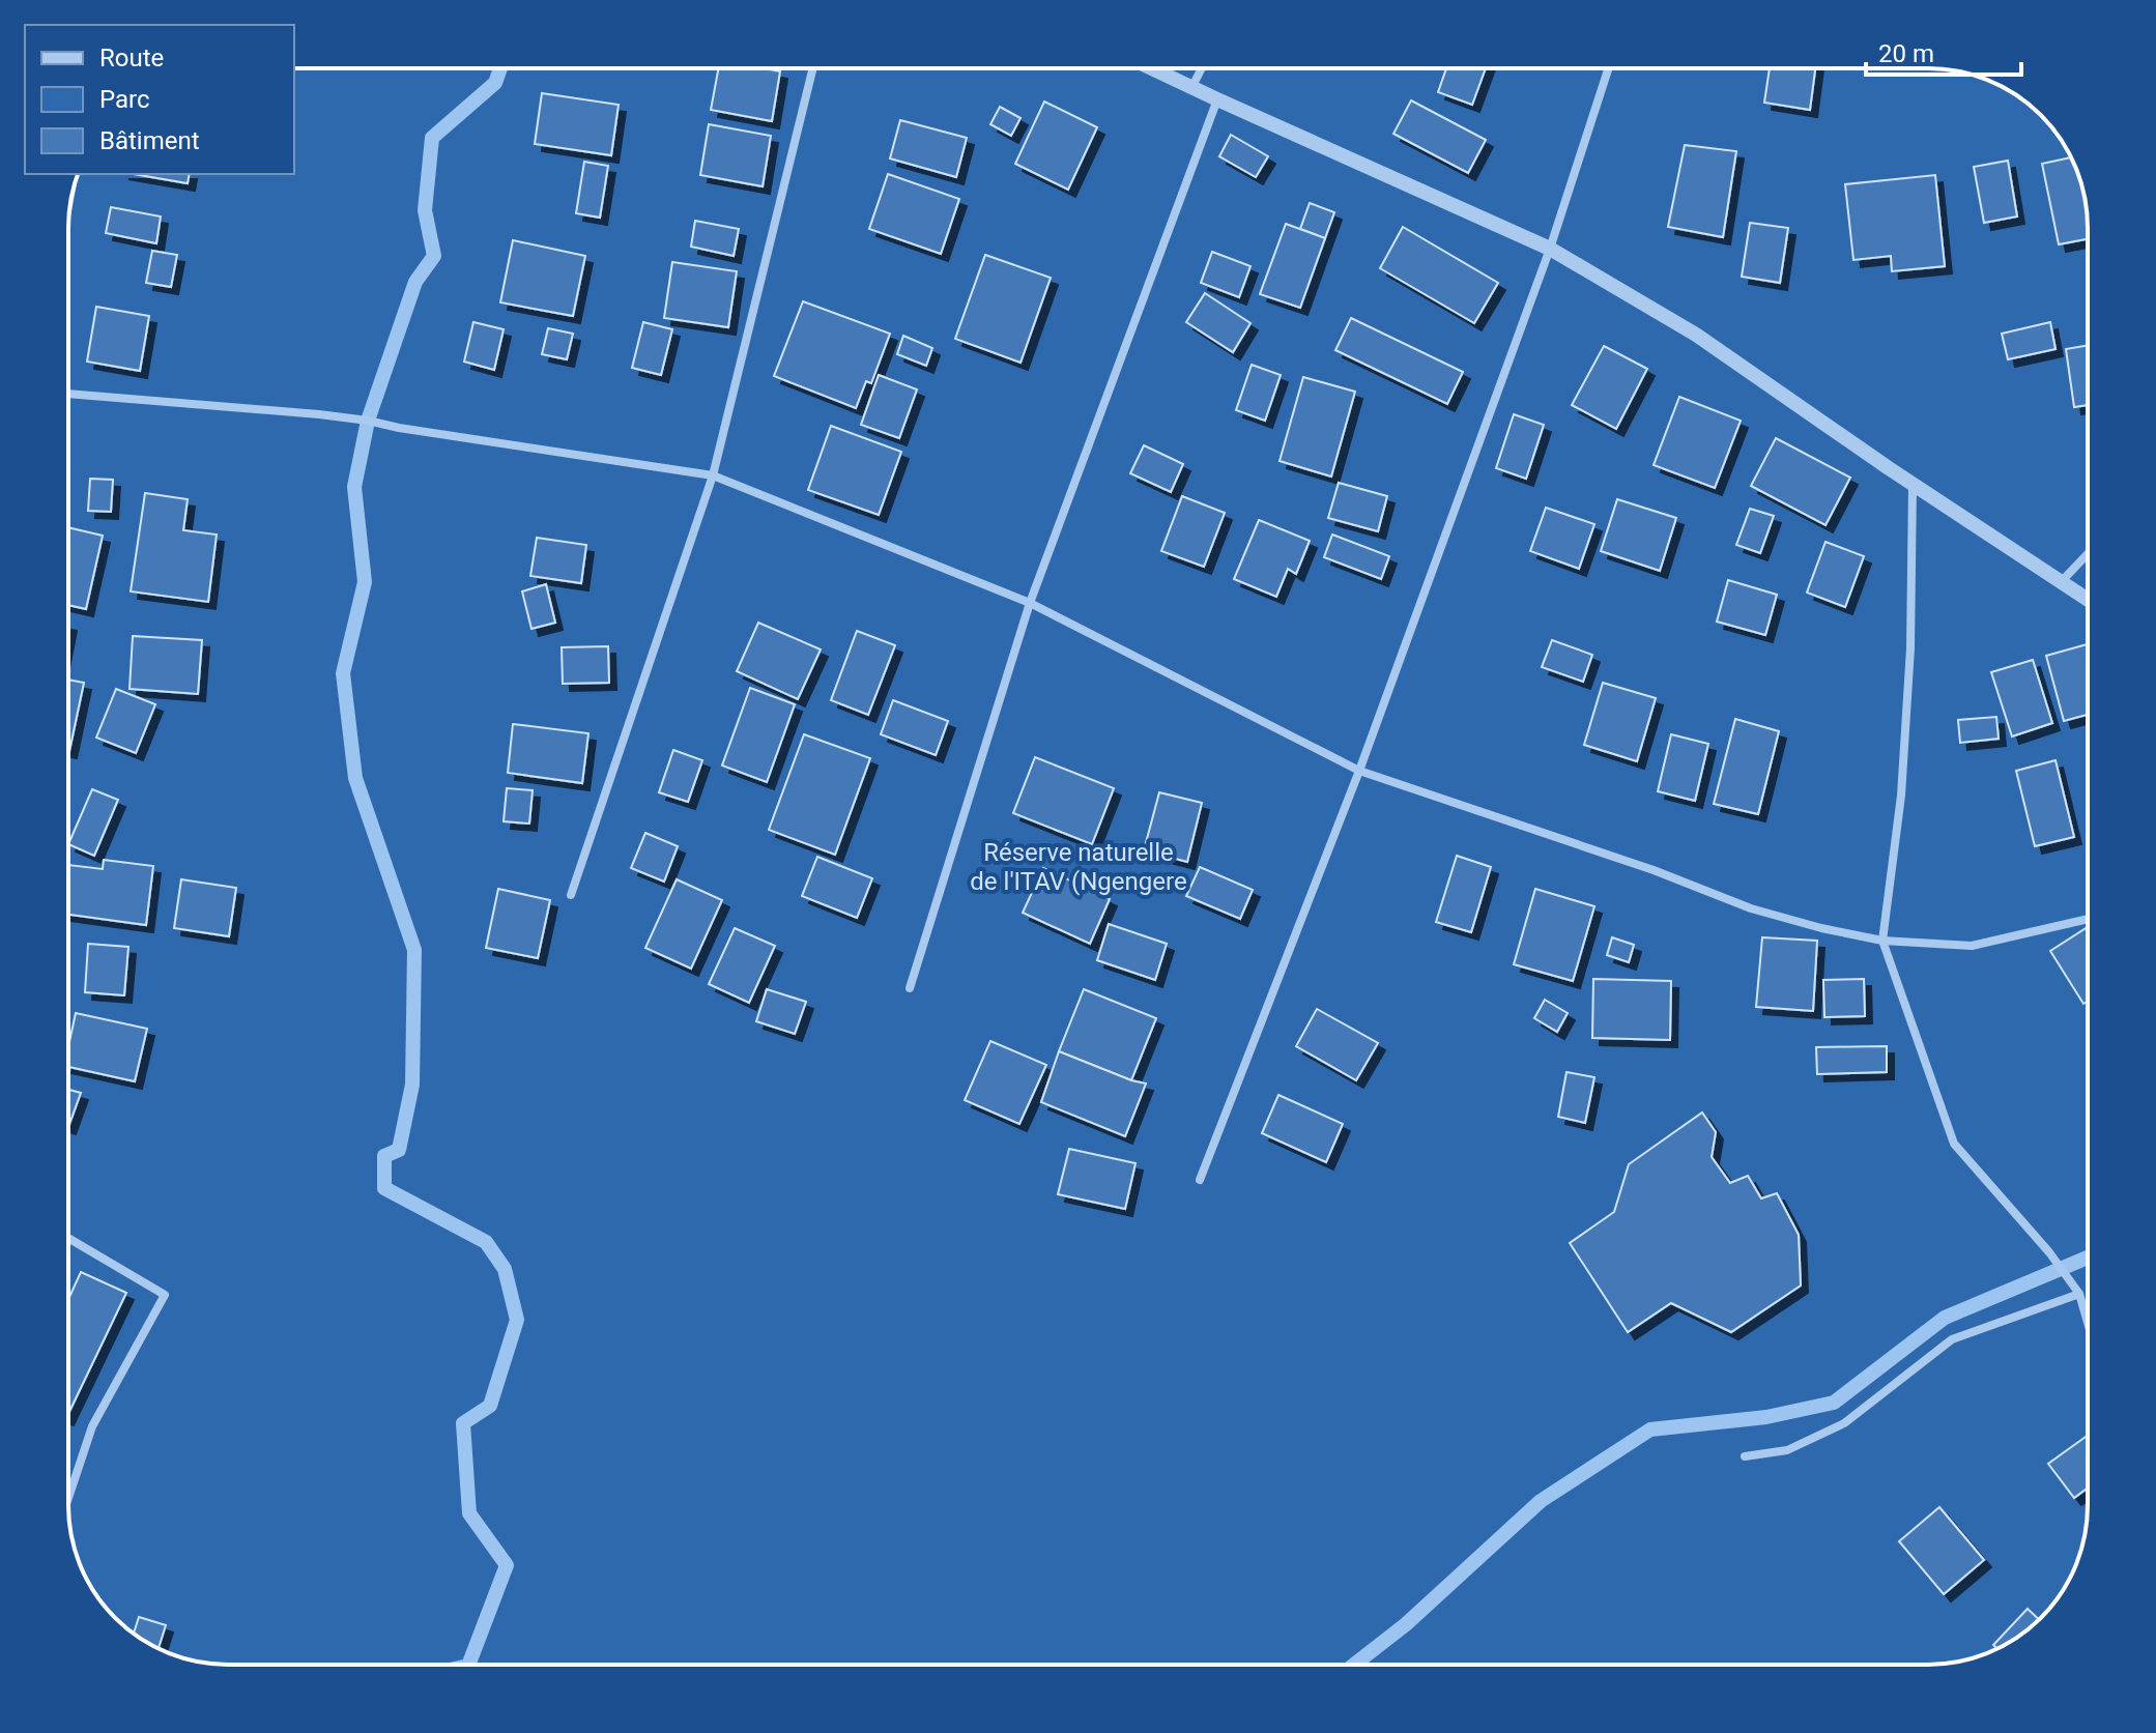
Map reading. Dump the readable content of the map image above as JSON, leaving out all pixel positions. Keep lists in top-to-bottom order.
{
  "parks": ["Réserve naturelle de l'ITAV (Ngengere"],
  "legend": ["Route", "Parc", "Bâtiment"],
  "scale_bar": "20 m"
}
